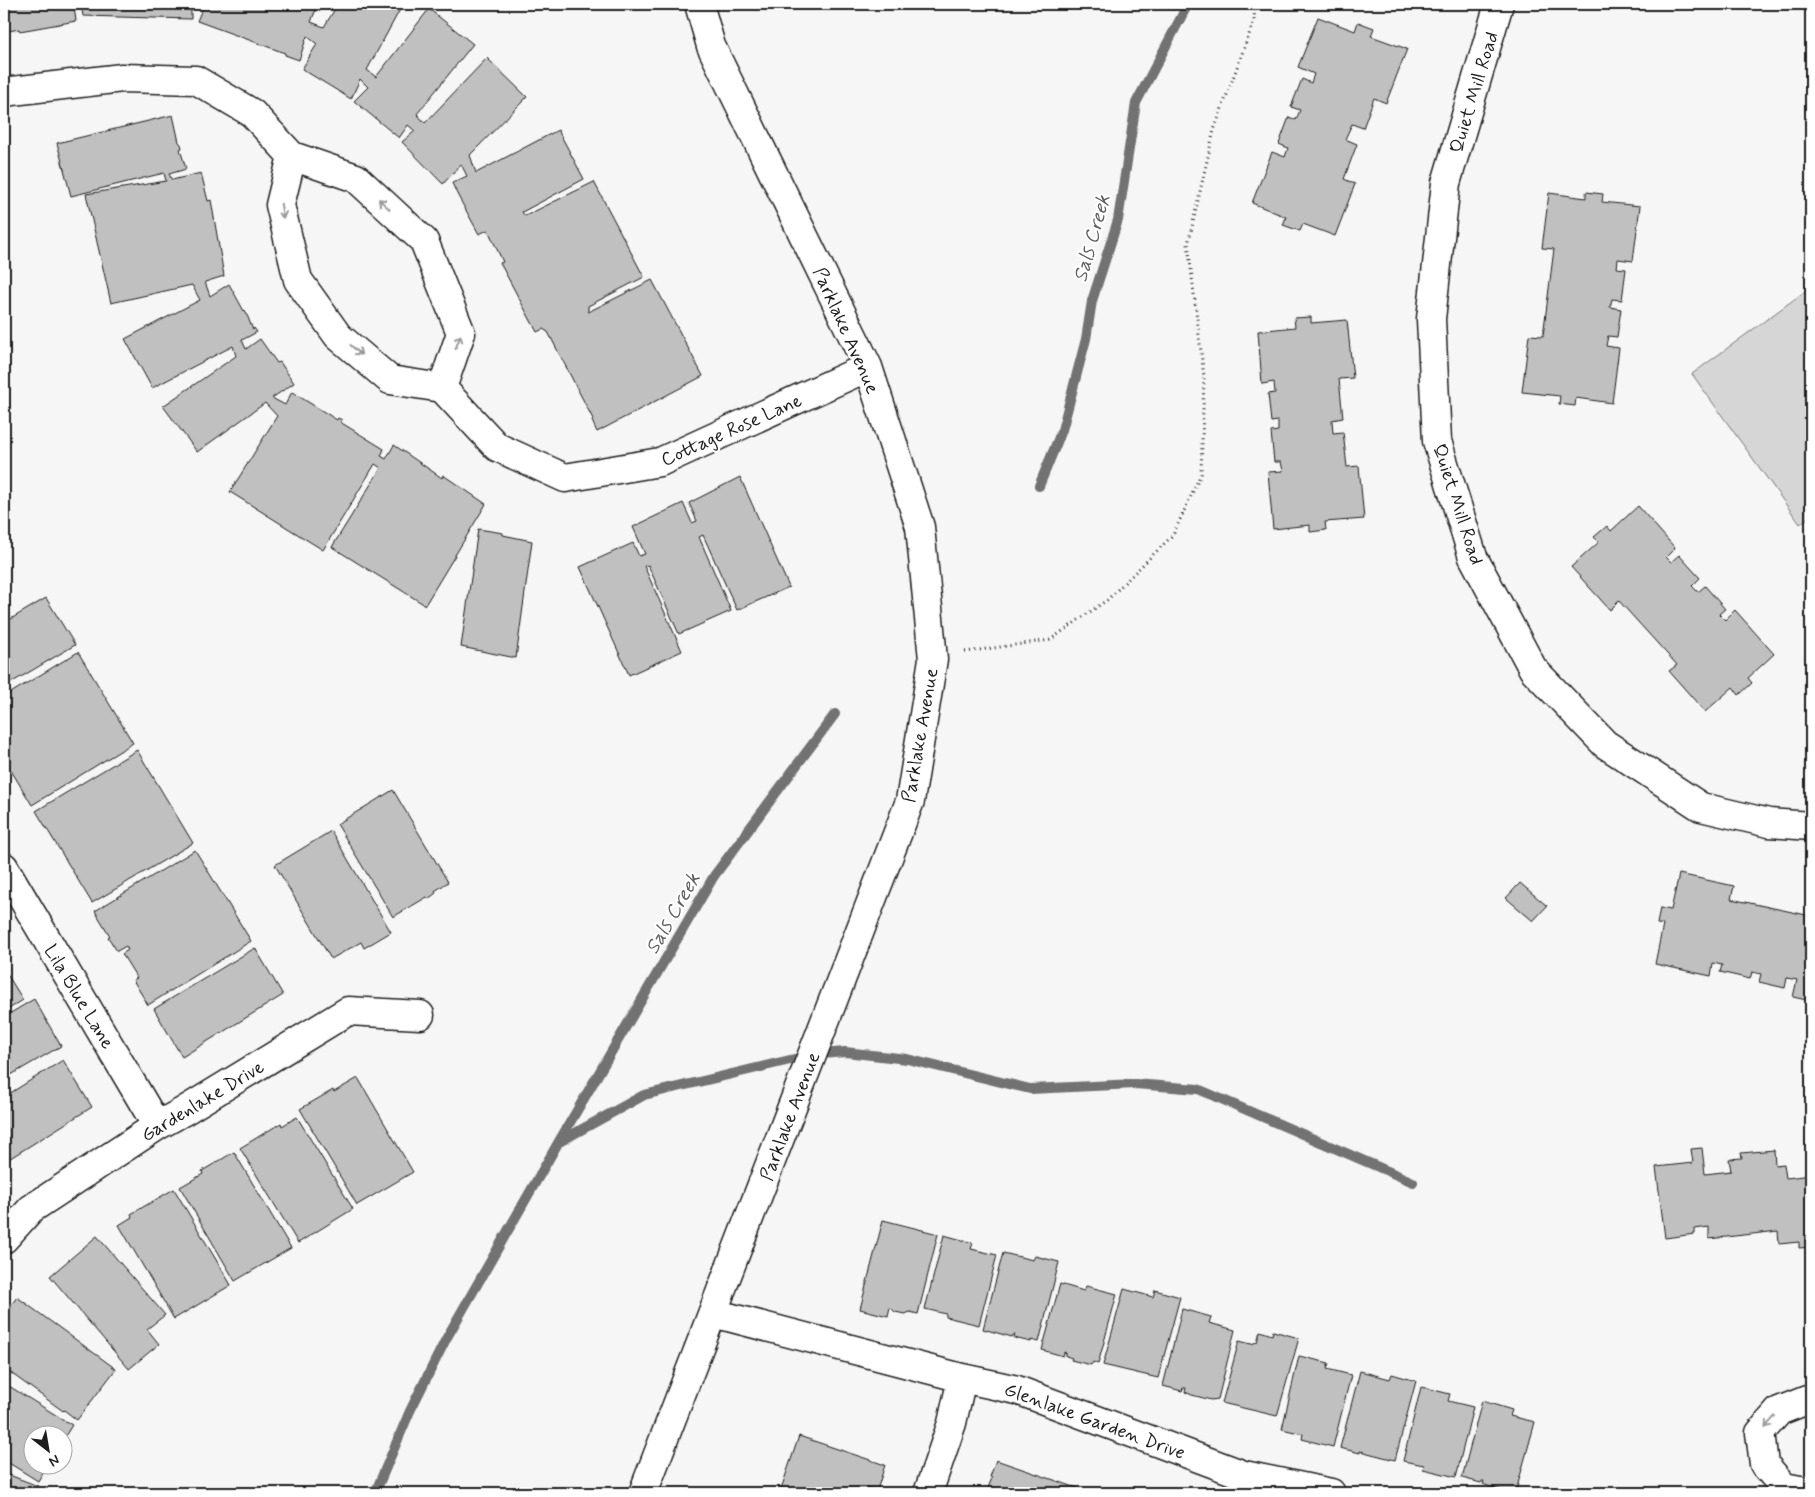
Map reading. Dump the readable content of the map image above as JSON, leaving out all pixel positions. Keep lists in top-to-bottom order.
{
  "streets": {
    "street": [
      "Quiet Mill Road",
      "Parklake Avenue",
      "Cottage Rose Lane",
      "Lila Blue Lane",
      "Gardenlake Drive",
      "Glenlake Garden Drive"
    ]
  },
  "crossings": [
    ["Parklake Avenue", "Cottage Rose Lane"],
    ["Parklake Avenue", "Glenlake Garden Drive"],
    ["Lila Blue Lane", "Gardenlake Drive"]
  ],
  "water": ["Sals Creek"],
  "north": "bottom right"
}
